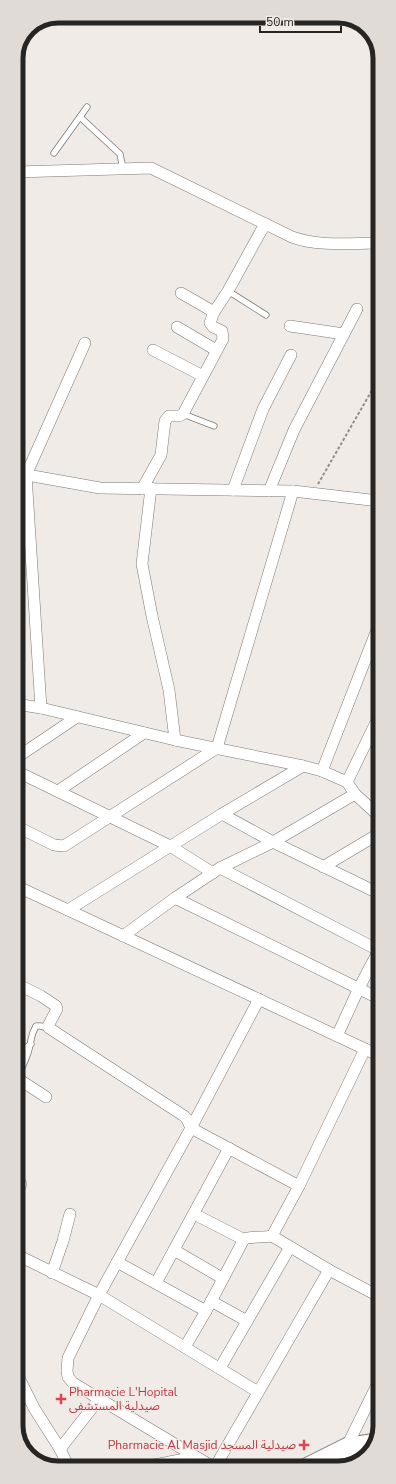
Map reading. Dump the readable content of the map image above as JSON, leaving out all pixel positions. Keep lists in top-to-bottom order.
{
  "places": {
    "health": ["Pharmacie L'Hopital صيدلية المستشفى", "Pharmacie Al Masjid صيدلية المسجد"]
  },
  "scale_bar": "50 m"
}
